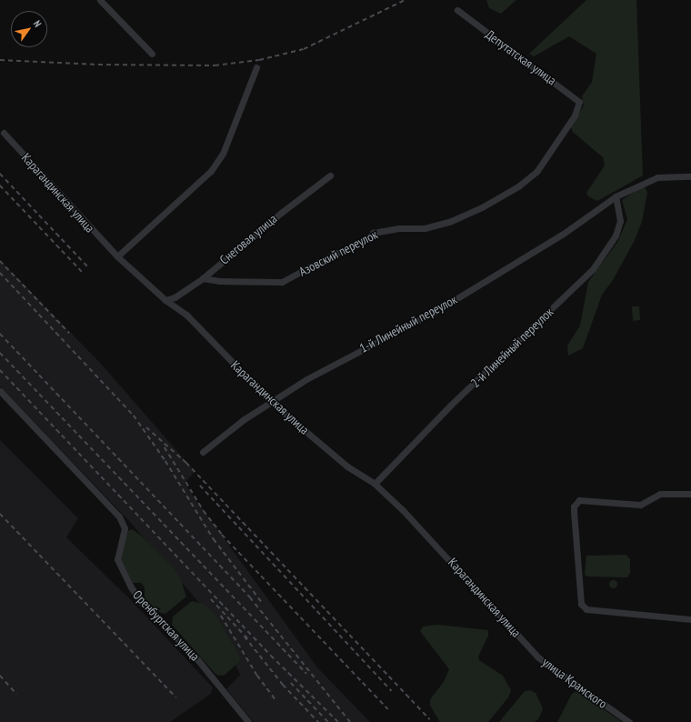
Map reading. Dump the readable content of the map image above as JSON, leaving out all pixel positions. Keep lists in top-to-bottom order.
{
  "streets": {
    "street": [
      "Депутатская улица",
      "Карагандинская улица",
      "Снеговая улица",
      "Азовский переулок",
      "1-й Линейный переулок",
      "2-й Линейный переулок",
      "Оренбургская улица",
      "улица Крамского"
    ]
  },
  "crossings": [
    ["Депутатская улица", "Азовский переулок"],
    ["Карагандинская улица", "Снеговая улица"],
    ["Карагандинская улица", "1-й Линейный переулок"],
    ["Карагандинская улица", "2-й Линейный переулок"],
    ["Карагандинская улица", "улица Крамского"],
    ["Снеговая улица", "Азовский переулок"],
    ["1-й Линейный переулок", "2-й Линейный переулок"]
  ],
  "north": "top right"
}
